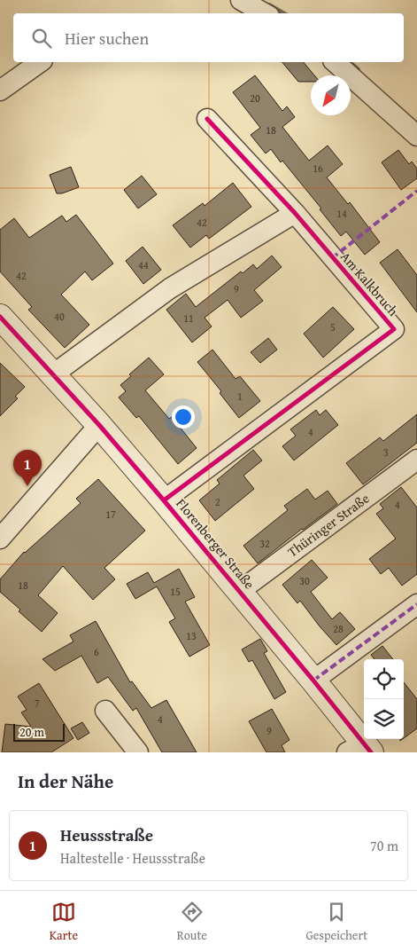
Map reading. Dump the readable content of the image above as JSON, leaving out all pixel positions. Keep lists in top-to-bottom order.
{
  "streets": {
    "street": ["Am Kalkbruch", "Thüringer Straße", "Florenberger Straße"]
  },
  "crossings": [
    ["Am Kalkbruch", "Florenberger Straße"],
    ["Thüringer Straße", "Florenberger Straße"]
  ],
  "house_numbers": [
    "20",
    "18",
    "16",
    "14",
    "42",
    "44",
    "42",
    "9",
    "40",
    "11",
    "5",
    "1",
    "4",
    "3",
    "2",
    "4",
    "17",
    "32",
    "30",
    "18",
    "15",
    "28",
    "13",
    "6",
    "7",
    "4",
    "9"
  ],
  "scale_bar": "20 m",
  "north": "bottom left",
  "page": {
    "search": "Hier suchen",
    "pins": "1",
    "scale": "20 m",
    "heading": "In der Nähe",
    "list": [
      {
        "mark": "1",
        "name": "Heussstraße",
        "note": "Haltestelle · Heussstraße",
        "value": "70 m"
      }
    ],
    "nav": ["Karte", "Route", "Gespeichert"]
  }
}
